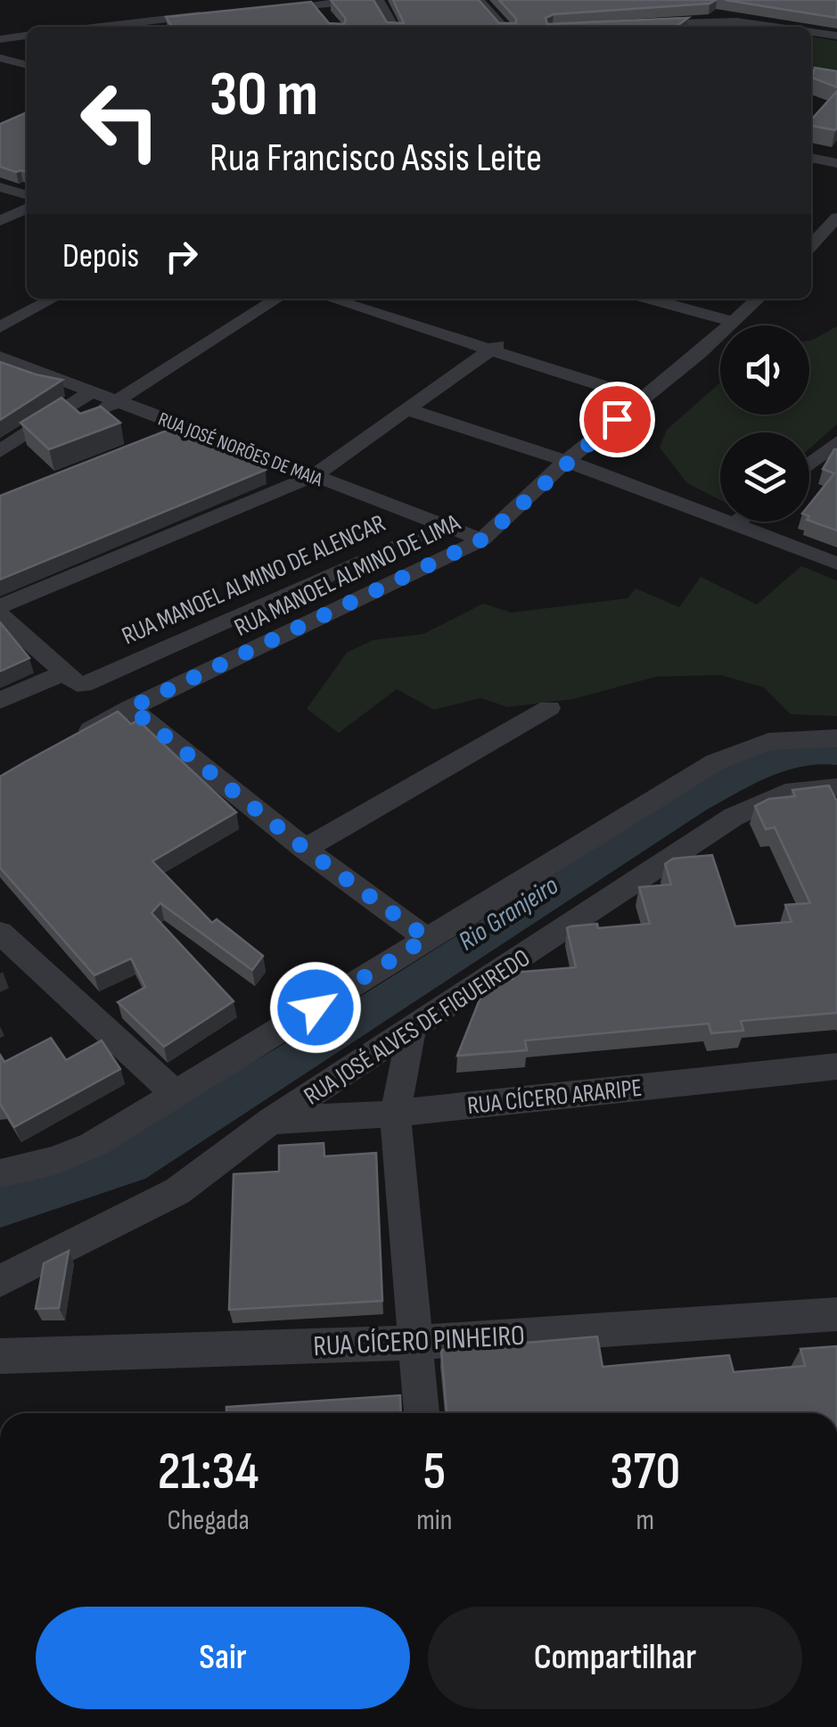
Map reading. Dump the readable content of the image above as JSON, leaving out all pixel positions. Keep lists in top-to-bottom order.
{
  "streets": {
    "street": [
      "RUA JOSÉ NORÕES DE MAIA",
      "RUA MANOEL ALMINO DE LIMA",
      "RUA MANOEL ALMINO DE ALENCAR",
      "RUA JOSÉ ALVES DE FIGUEIREDO",
      "RUA CÍCERO ARARIPE",
      "RUA CÍCERO PINHEIRO"
    ]
  },
  "crossings": [
    ["RUA JOSÉ NORÕES DE MAIA", "RUA MANOEL ALMINO DE LIMA"],
    ["RUA JOSÉ NORÕES DE MAIA", "RUA MANOEL ALMINO DE ALENCAR"],
    ["RUA JOSÉ ALVES DE FIGUEIREDO", "RUA CÍCERO ARARIPE"]
  ],
  "water": ["Rio Granjeiro"],
  "page": {
    "turn": ["30 m", "Rua Francisco Assis Leite"],
    "then": "Depois",
    "eta": [
      "21:34",
      "Chegada",
      "5",
      "min",
      "370",
      "m"
    ],
    "buttons": ["Sair", "Compartilhar"]
  }
}
